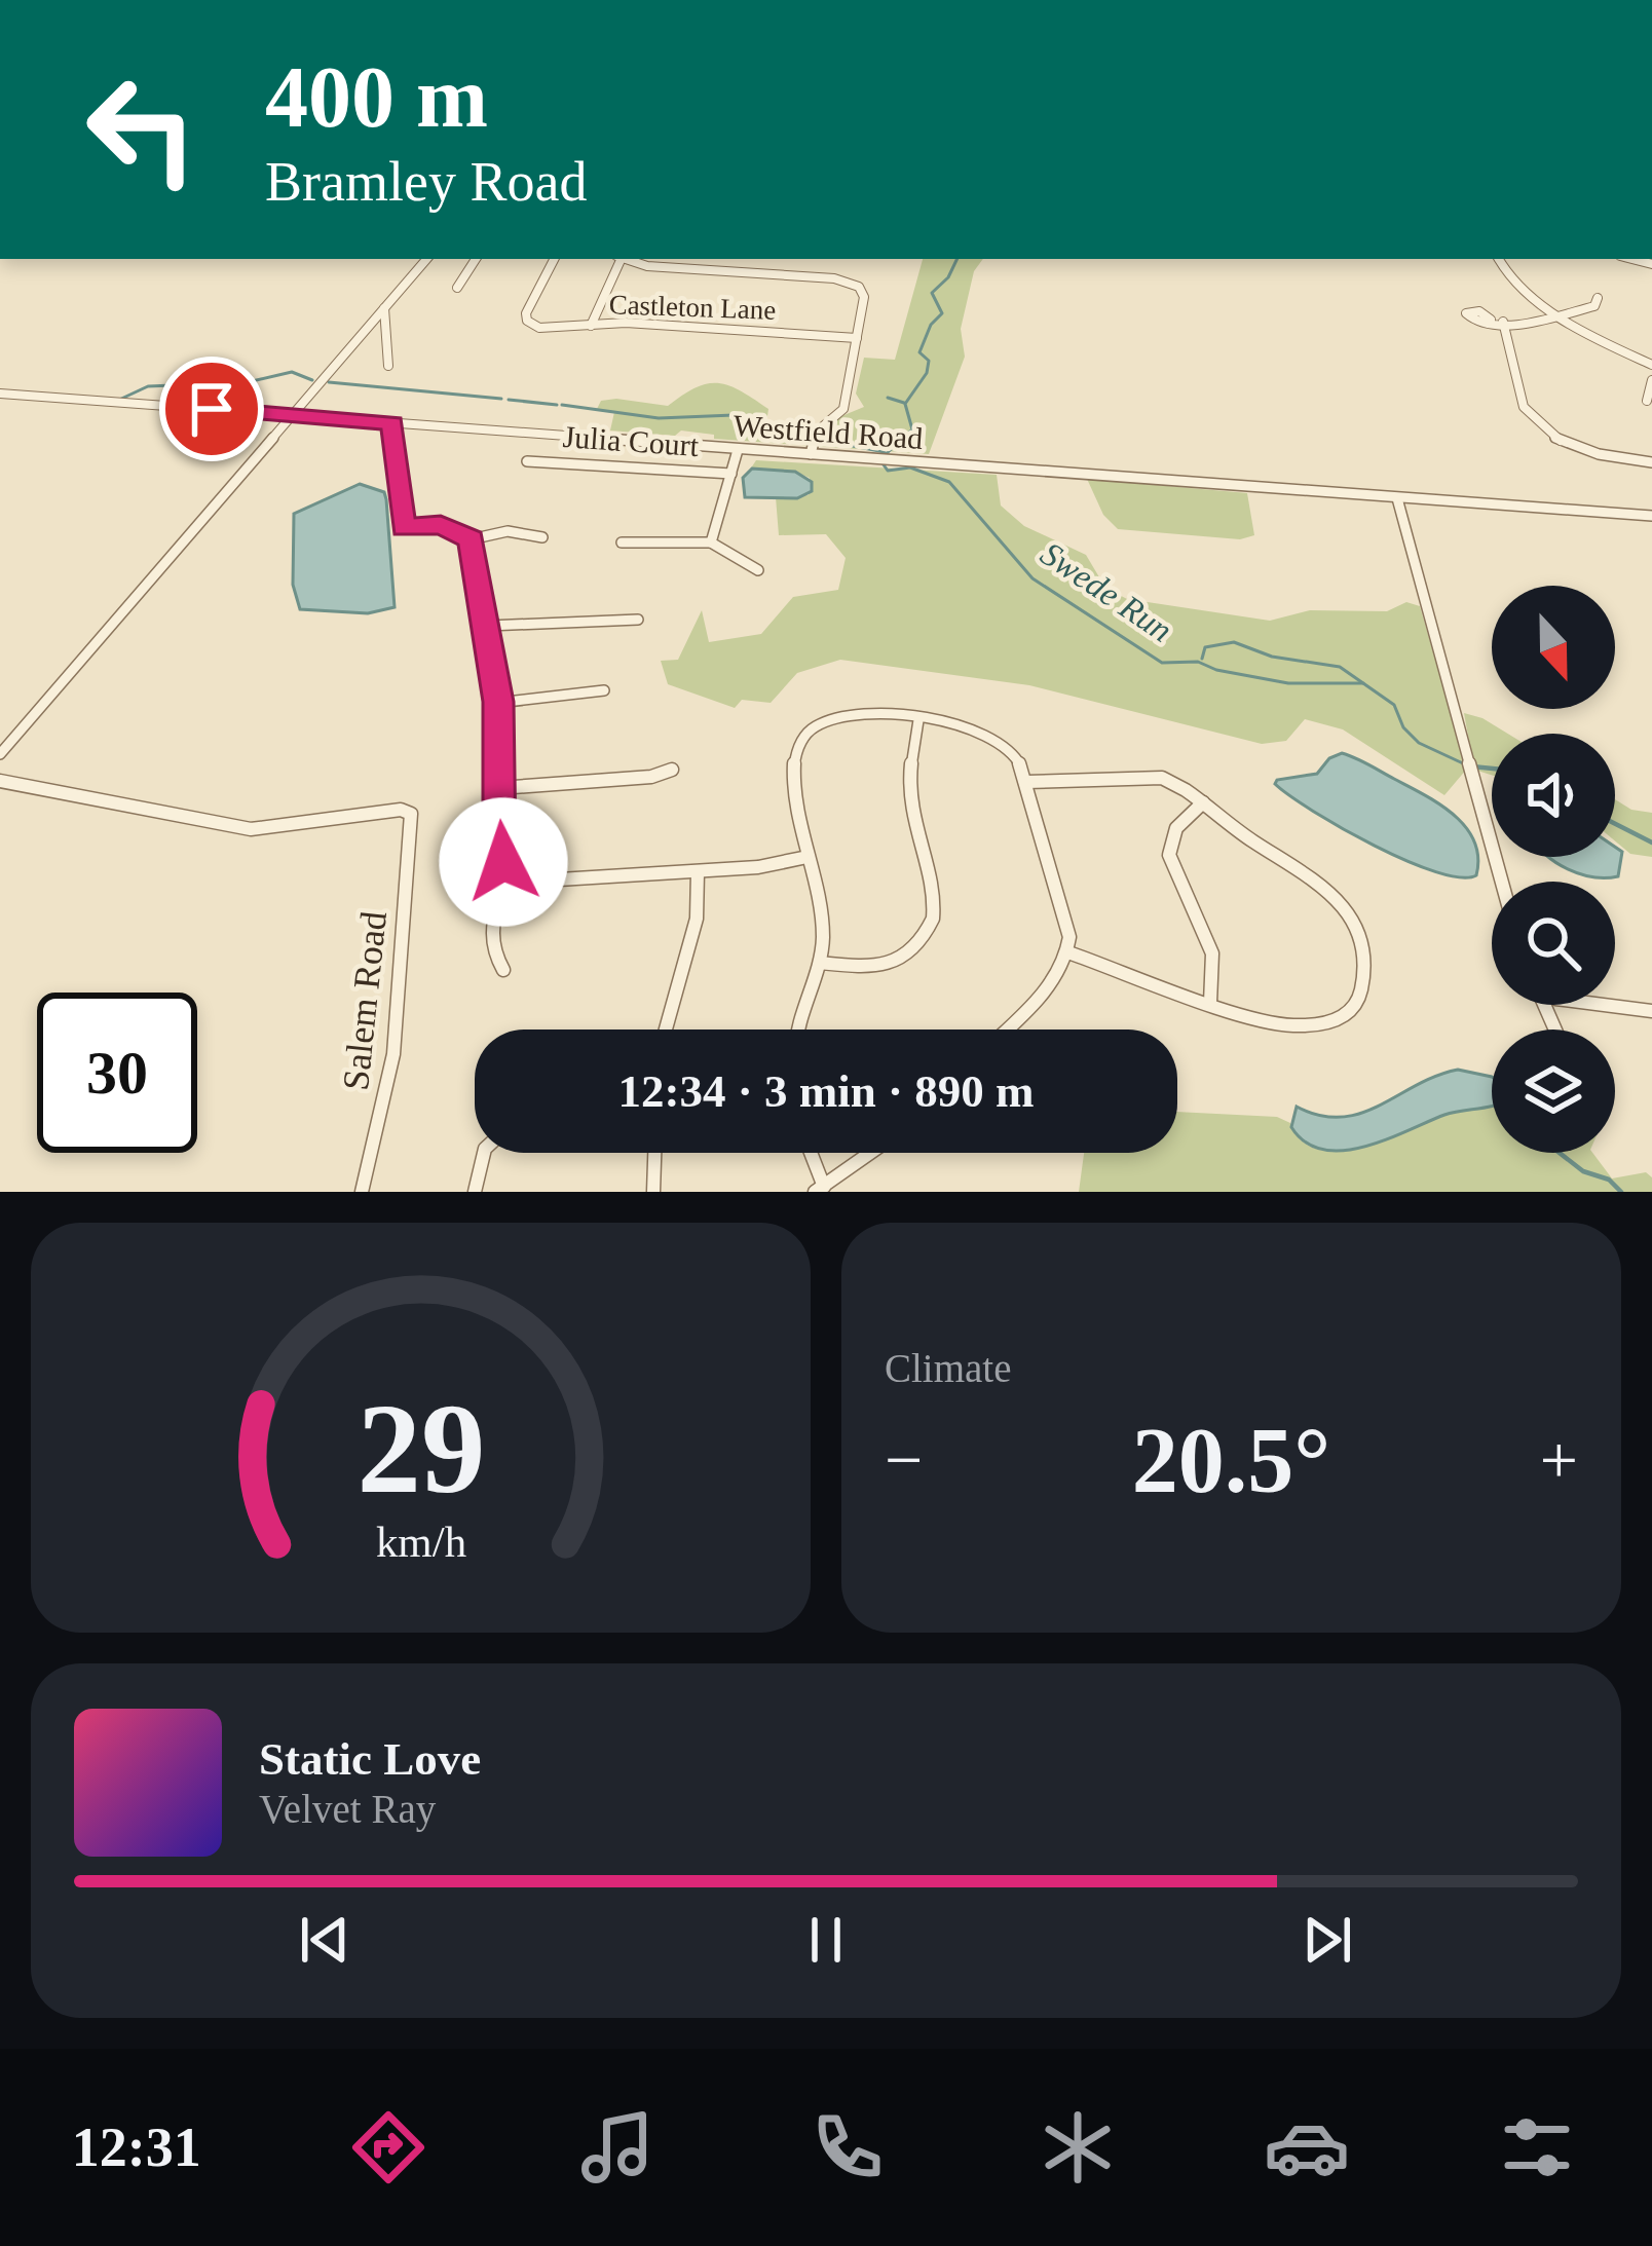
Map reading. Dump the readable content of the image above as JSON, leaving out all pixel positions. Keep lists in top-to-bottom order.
{
  "streets": {
    "street": [
      "Castleton Lane",
      "Westfield Road",
      "Julia Court",
      "Salem Road"
    ]
  },
  "water": ["Swede Run"],
  "north": "bottom",
  "page": {
    "turn": ["400 m", "Bramley Road"],
    "limit": "30",
    "trip": "12:34 · 3 min · 890 m",
    "tile": "Climate",
    "heat": ["−", "20.5°", "+"],
    "song": ["Static Love", "Velvet Ray"],
    "tabs": "12:31",
    "gauge": ["29", "km/h"]
  }
}
